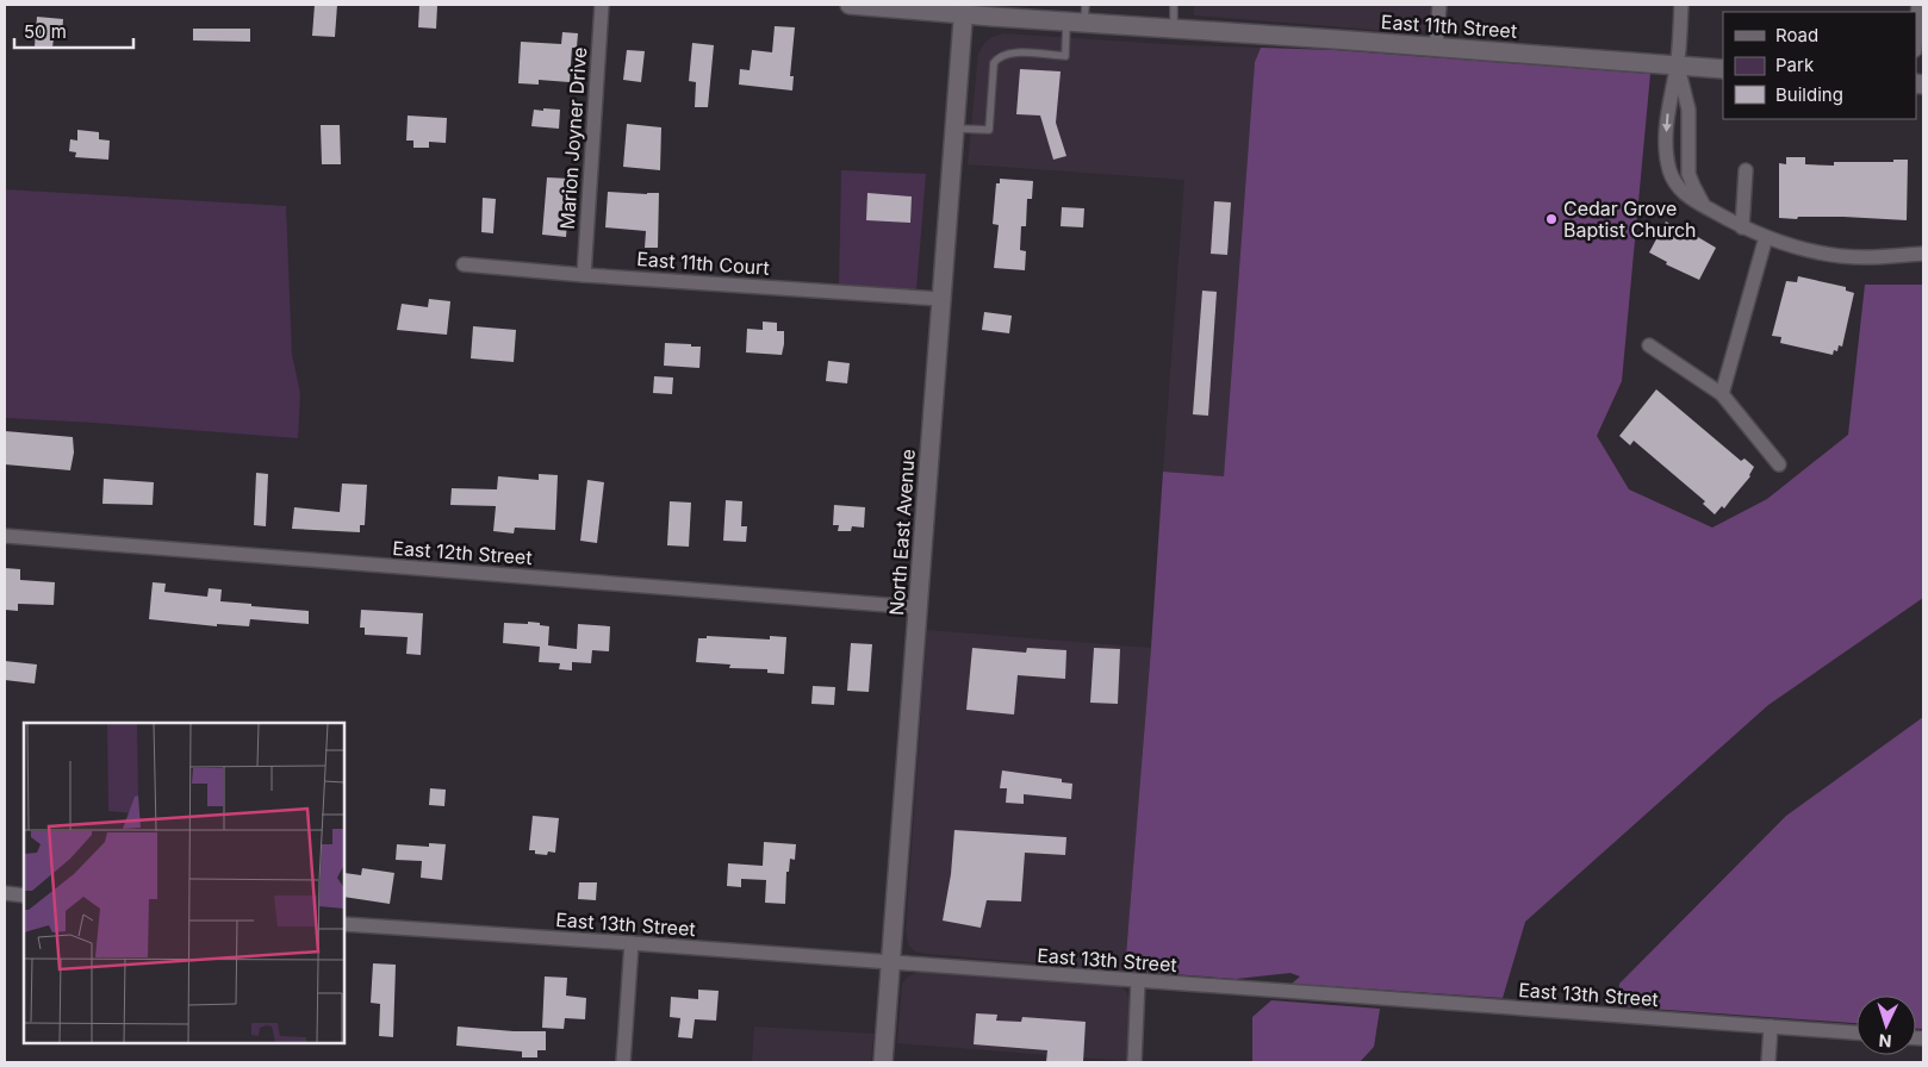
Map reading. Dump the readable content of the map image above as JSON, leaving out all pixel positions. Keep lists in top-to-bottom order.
{
  "streets": {
    "main road": ["East 11th Street", "North East Avenue"],
    "street": [
      "Marion Joyner Drive",
      "East 11th Court",
      "East 12th Street",
      "East 13th Street"
    ]
  },
  "crossings": [
    ["East 11th Street", "North East Avenue"],
    ["Marion Joyner Drive", "East 11th Court"],
    ["East 11th Court", "North East Avenue"],
    ["North East Avenue", "East 12th Street"],
    ["North East Avenue", "East 13th Street"]
  ],
  "places": ["Cedar Grove Baptist Church"],
  "legend": ["Road", "Park", "Building"],
  "scale_bar": "50 m",
  "north": "bottom"
}
